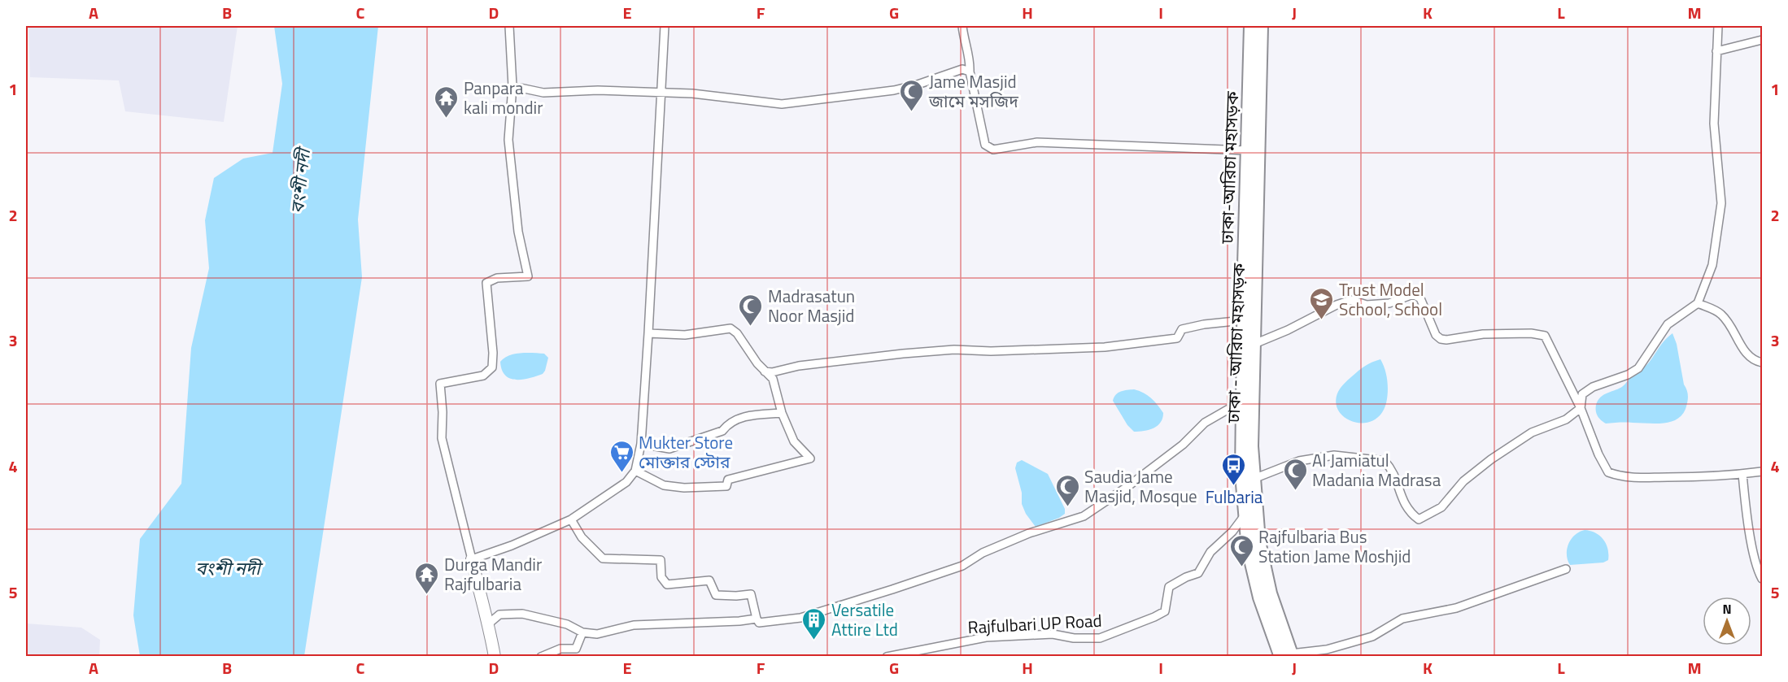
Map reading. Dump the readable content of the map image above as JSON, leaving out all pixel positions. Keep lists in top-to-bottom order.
{
  "streets": {
    "highway": ["ঢাকা-আরিচা মহাসড়ক", "ঢাকা - আরিচা মহাসড়ক"],
    "street": ["Rajfulbari UP Road"]
  },
  "crossings": [
    ["ঢাকা-আরিচা মহাসড়ক", "ঢাকা - আরিচা মহাসড়ক"],
    ["ঢাকা-আরিচা মহাসড়ক", "Rajfulbari UP Road"]
  ],
  "water": ["বংশী নদী"],
  "places": {
    "mosque": [
      "Jame Masjid জামে মসজিদ",
      "Madrasatun Noor Masjid",
      "Al Jamiatul Madania Madrasa",
      "Saudia Jame Masjid, Mosque",
      "Rajfulbaria Bus Station Jame Moshjid"
    ],
    "temple": ["Panpara kali mondir", "Durga Mandir Rajfulbaria"],
    "school or university": ["Trust Model School, School"],
    "supermarket": ["Mukter Store মোক্তার স্টোর"],
    "bus stop": ["Fulbaria"],
    "building": ["Versatile Attire Ltd"]
  },
  "north": "top",
  "grid": {
    "columns": [
      "A",
      "B",
      "C",
      "D",
      "E",
      "F",
      "G",
      "H",
      "I",
      "J",
      "K",
      "L",
      "M"
    ],
    "rows": [
      "1",
      "2",
      "3",
      "4",
      "5"
    ]
  }
}
